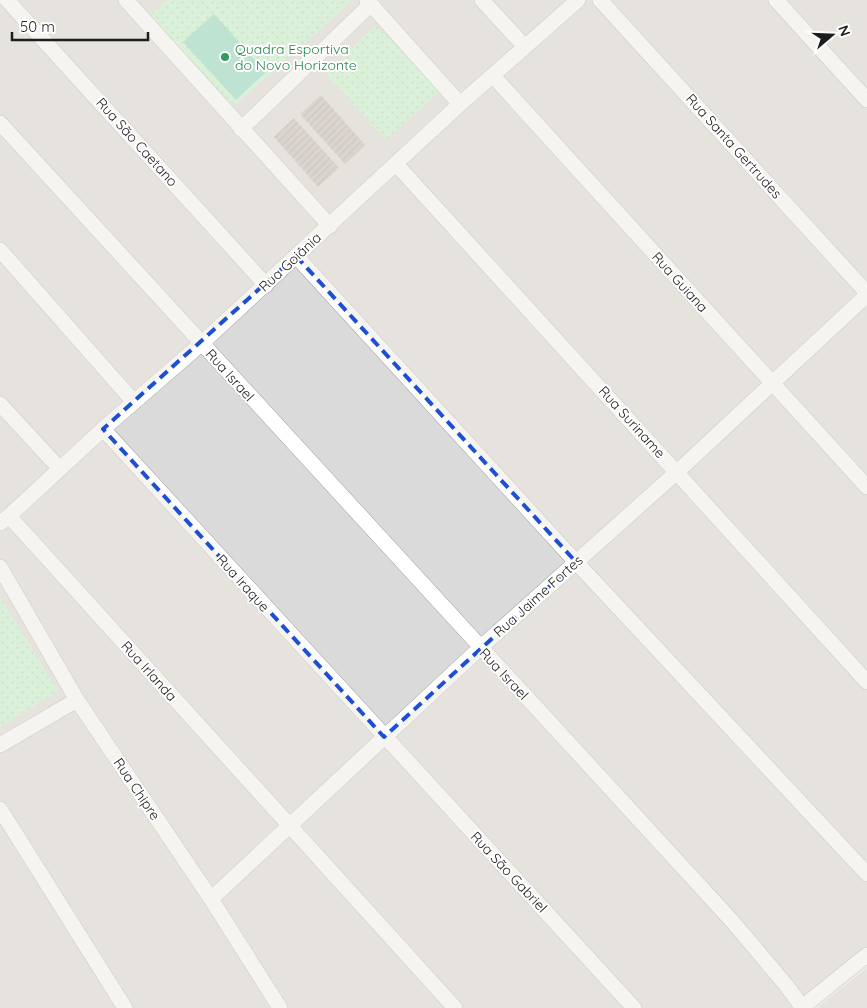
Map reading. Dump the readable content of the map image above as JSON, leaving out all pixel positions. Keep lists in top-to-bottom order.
{
  "streets": {
    "street": [
      "Rua São Caetano",
      "Rua Santa Gertrudes",
      "Rua Goiânia",
      "Rua Guiana",
      "Rua Israel",
      "Rua Suriname",
      "Rua Iraque",
      "Rua Jaime Fortes",
      "Rua Irlanda",
      "Rua Chipre",
      "Rua São Gabriel"
    ]
  },
  "crossings": [
    ["Rua São Caetano", "Rua Goiânia"],
    ["Rua Santa Gertrudes", "Rua Jaime Fortes"],
    ["Rua Goiânia", "Rua Guiana"],
    ["Rua Goiânia", "Rua Israel"],
    ["Rua Goiânia", "Rua Suriname"],
    ["Rua Goiânia", "Rua Iraque"],
    ["Rua Goiânia", "Rua Irlanda"],
    ["Rua Guiana", "Rua Jaime Fortes"],
    ["Rua Israel", "Rua Jaime Fortes"],
    ["Rua Suriname", "Rua Jaime Fortes"],
    ["Rua Iraque", "Rua Jaime Fortes"],
    ["Rua Iraque", "Rua São Gabriel"],
    ["Rua Jaime Fortes", "Rua Irlanda"],
    ["Rua Jaime Fortes", "Rua Chipre"],
    ["Rua Jaime Fortes", "Rua São Gabriel"]
  ],
  "places": ["Quadra Esportiva do Novo Horizonte"],
  "scale_bar": "50 m",
  "north": "right"
}
